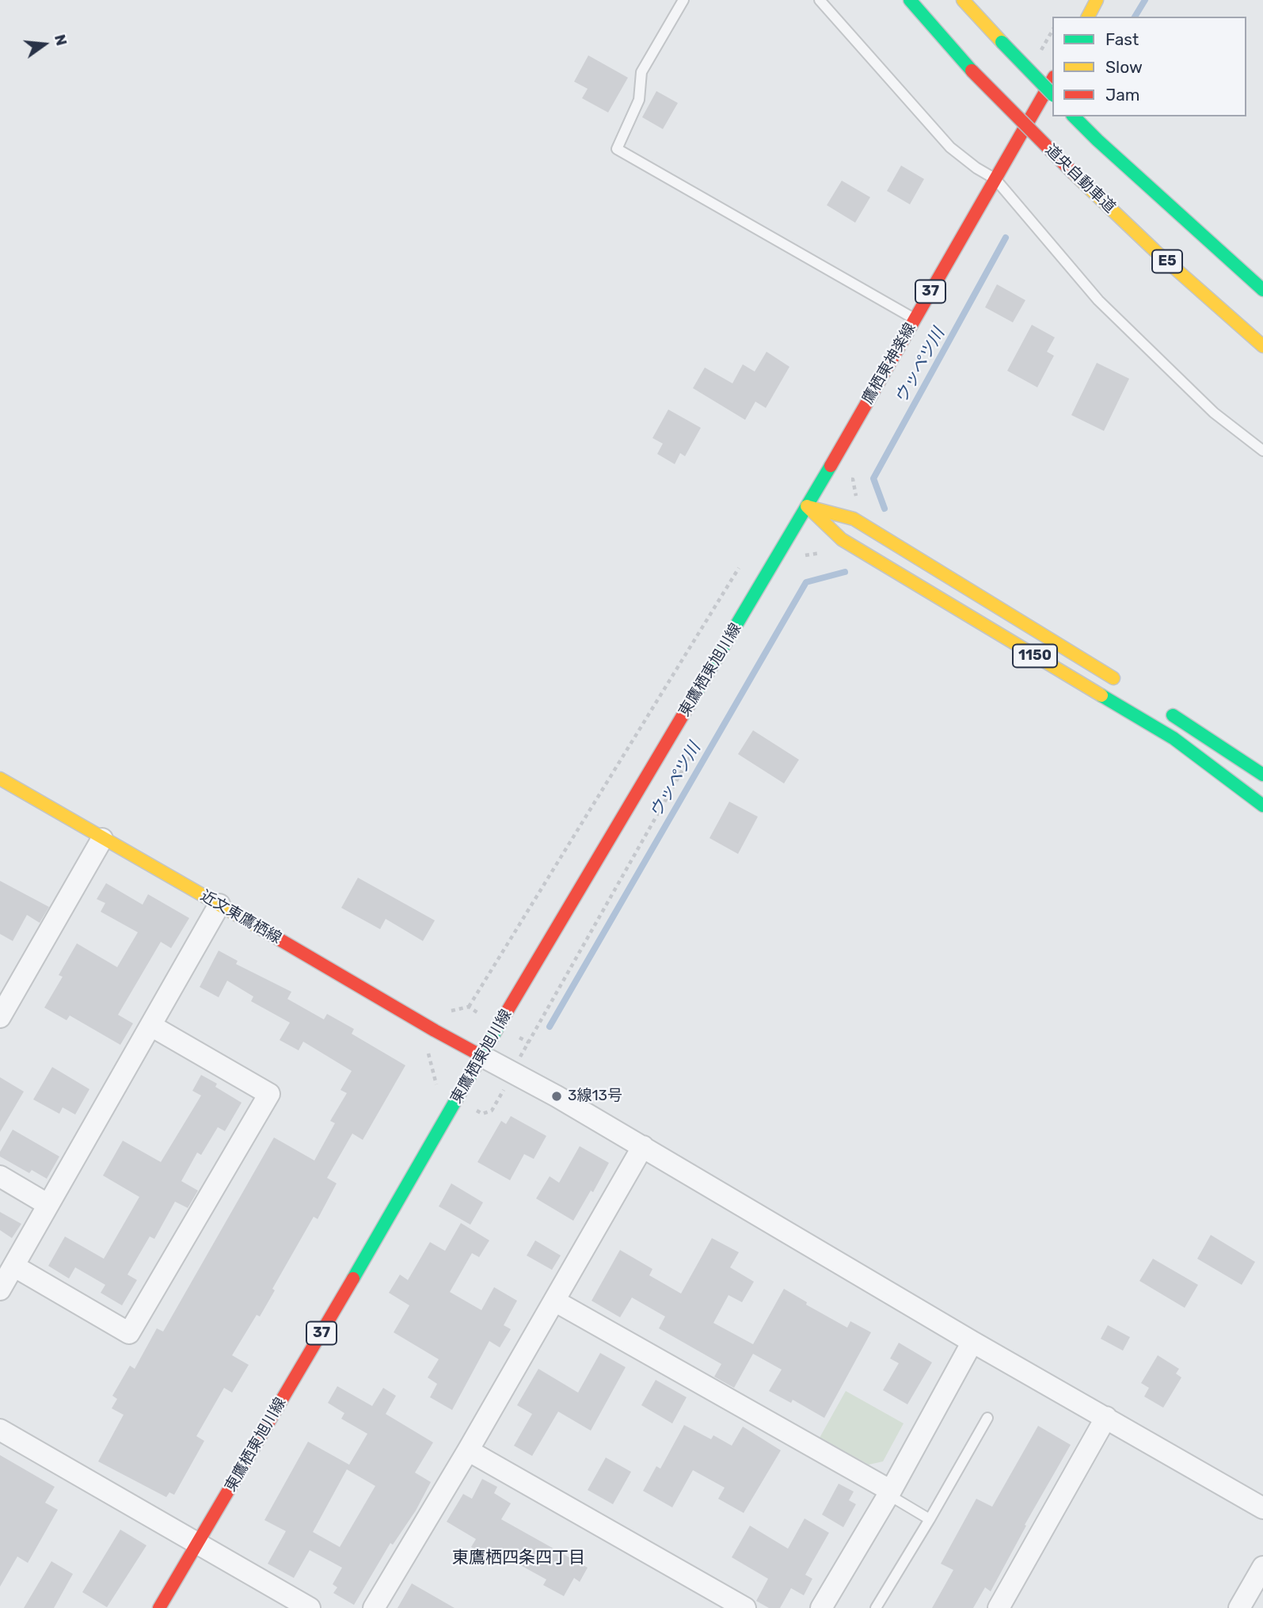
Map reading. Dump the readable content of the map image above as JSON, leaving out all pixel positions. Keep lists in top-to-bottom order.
{
  "streets": {
    "main road": [
      "道央自動車道",
      "E5",
      "37",
      "鷹栖東神楽線",
      "1150",
      "東鷹栖東旭川線",
      "近文東鷹栖線"
    ]
  },
  "crossings": [
    ["鷹栖東神楽線", "1150"],
    ["鷹栖東神楽線", "東鷹栖東旭川線"],
    ["1150", "東鷹栖東旭川線"],
    ["東鷹栖東旭川線", "近文東鷹栖線"]
  ],
  "districts": ["東鷹栖四条四丁目"],
  "water": ["ウッペツ川"],
  "places": ["3線13号"],
  "legend": ["Fast", "Slow", "Jam"],
  "north": "right"
}
